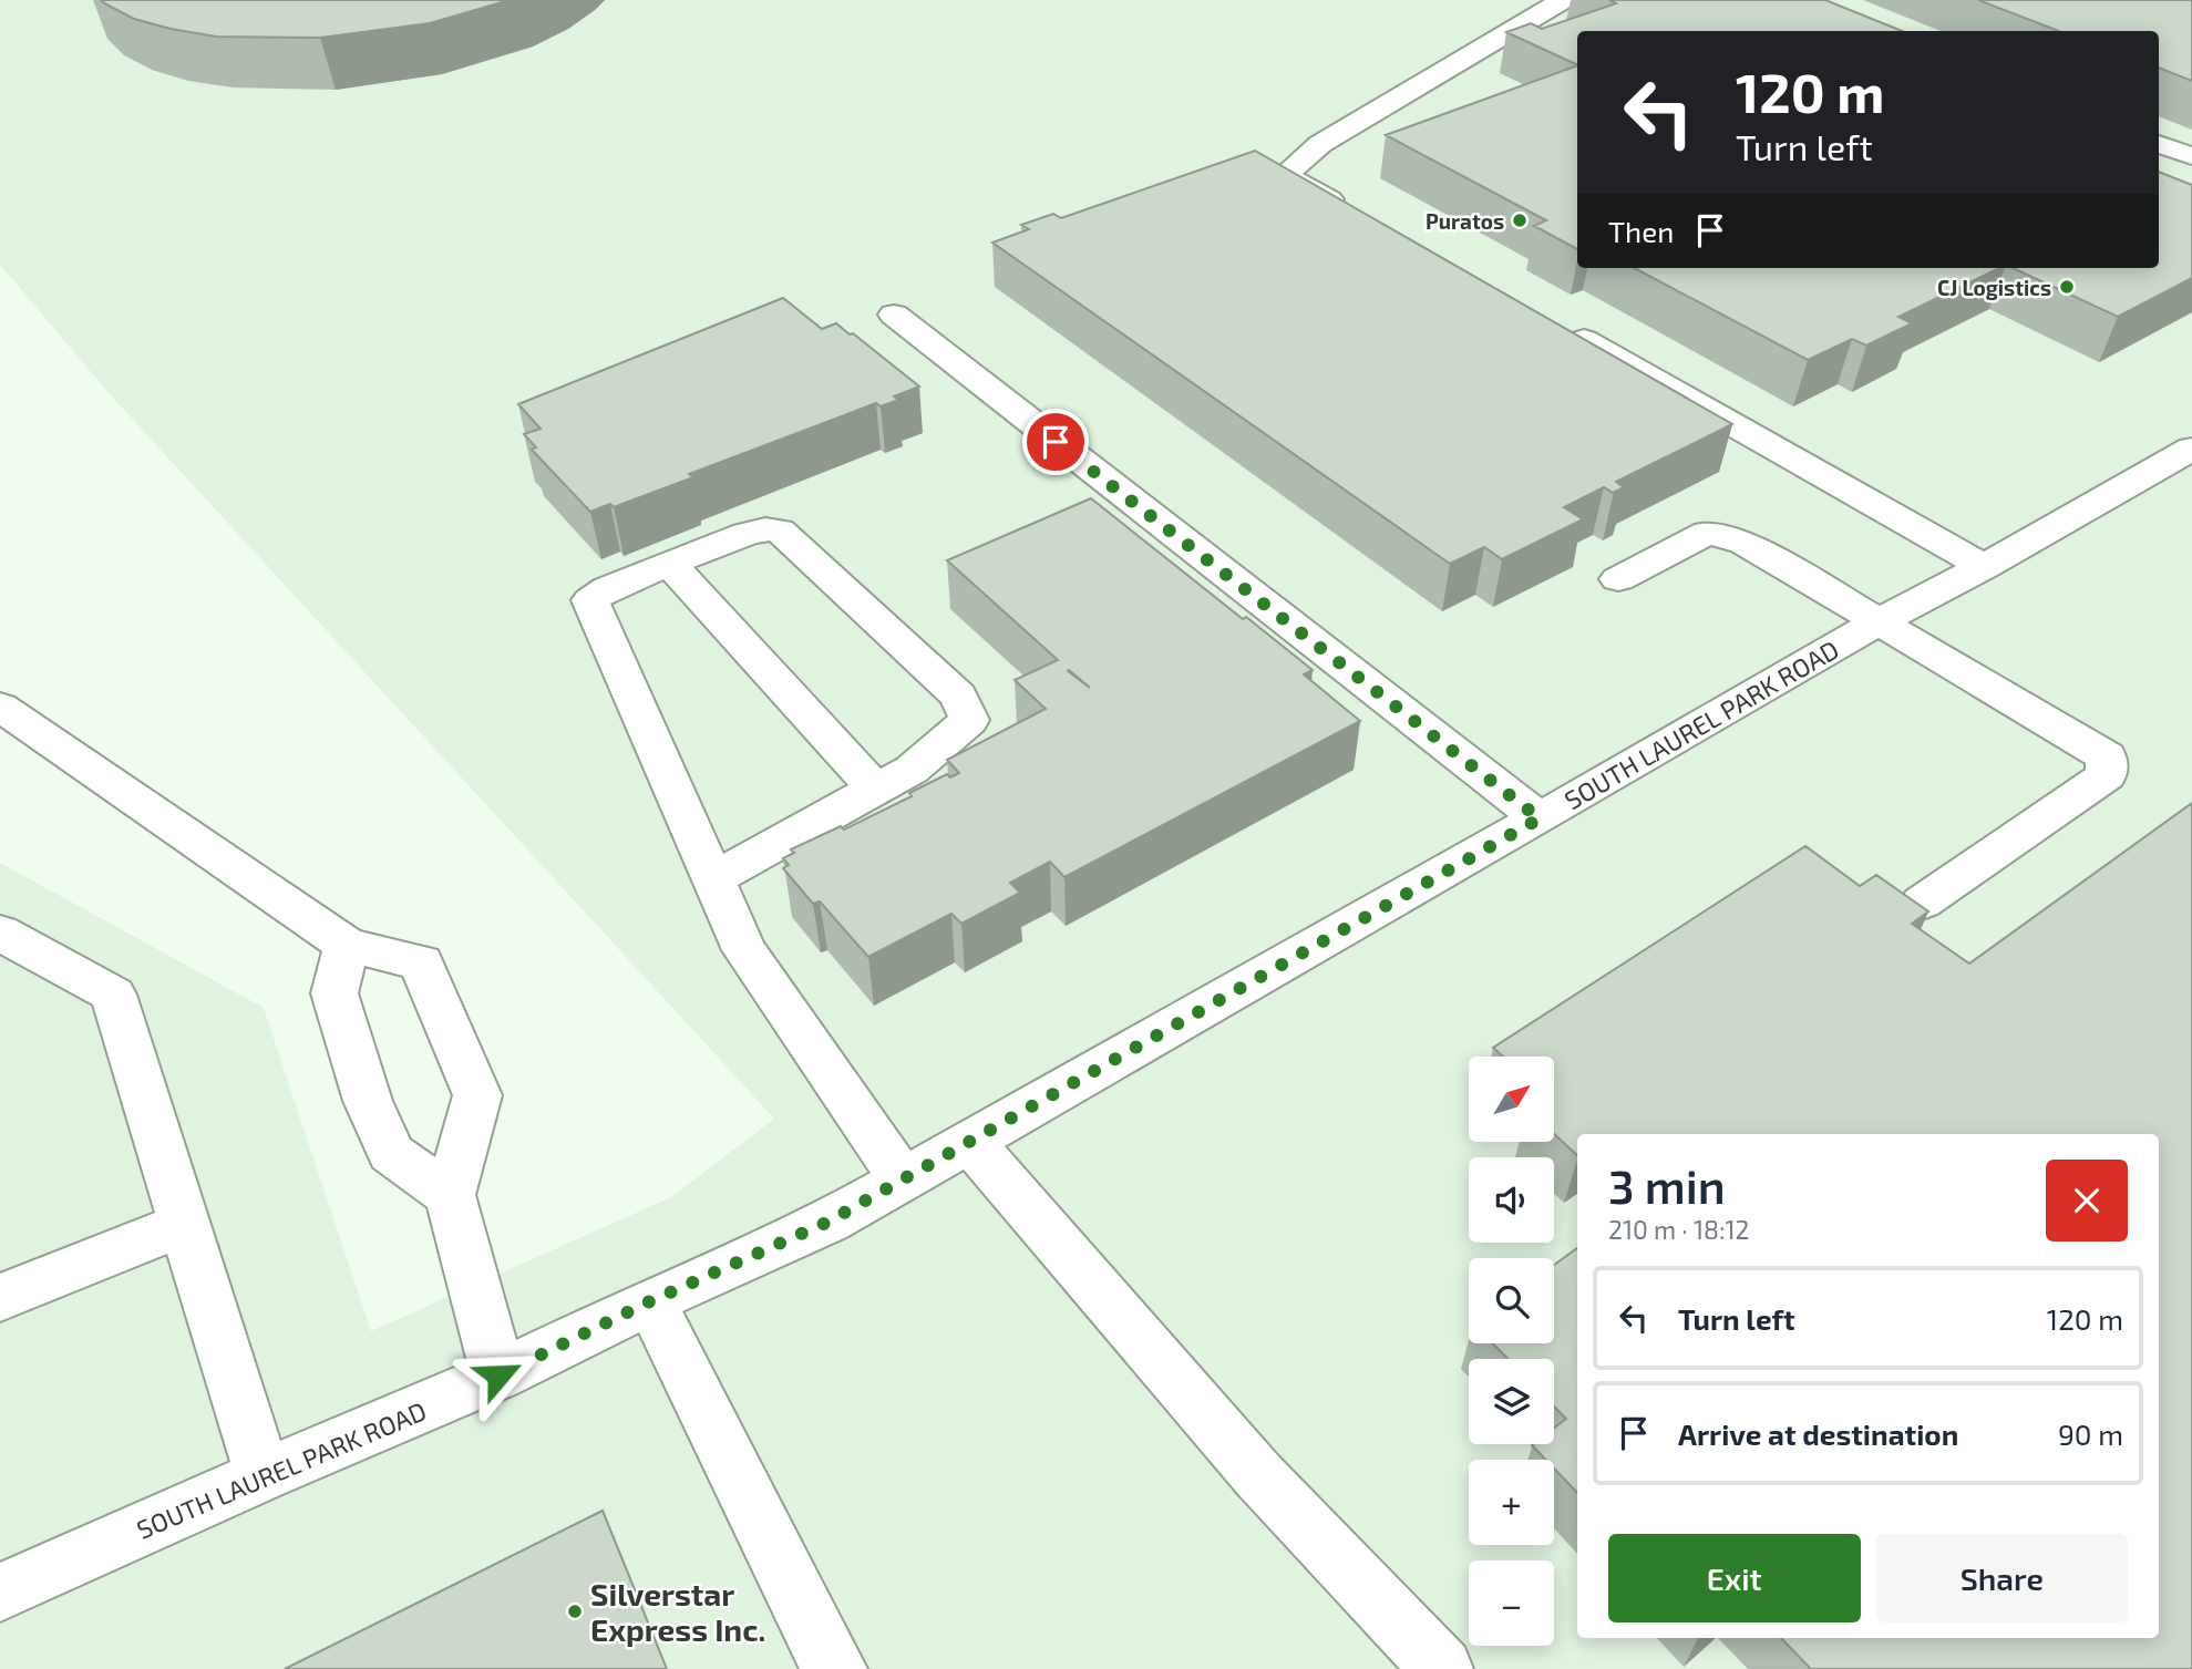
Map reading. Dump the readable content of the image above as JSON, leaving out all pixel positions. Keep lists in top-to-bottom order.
{
  "streets": {
    "street": ["SOUTH LAUREL PARK ROAD"]
  },
  "places": ["Puratos", "CJ Logistics", "Silverstar Express Inc."],
  "north": "top right",
  "page": {
    "turn": ["120 m", "Turn left"],
    "then": "Then",
    "map_buttons": ["+", "−"],
    "heading": ["3 min", "210 m · 18:12"],
    "list": [
      {
        "name": "Turn left",
        "value": "120 m"
      },
      {
        "name": "Arrive at destination",
        "value": "90 m"
      }
    ],
    "buttons": ["Exit", "Share"]
  }
}
